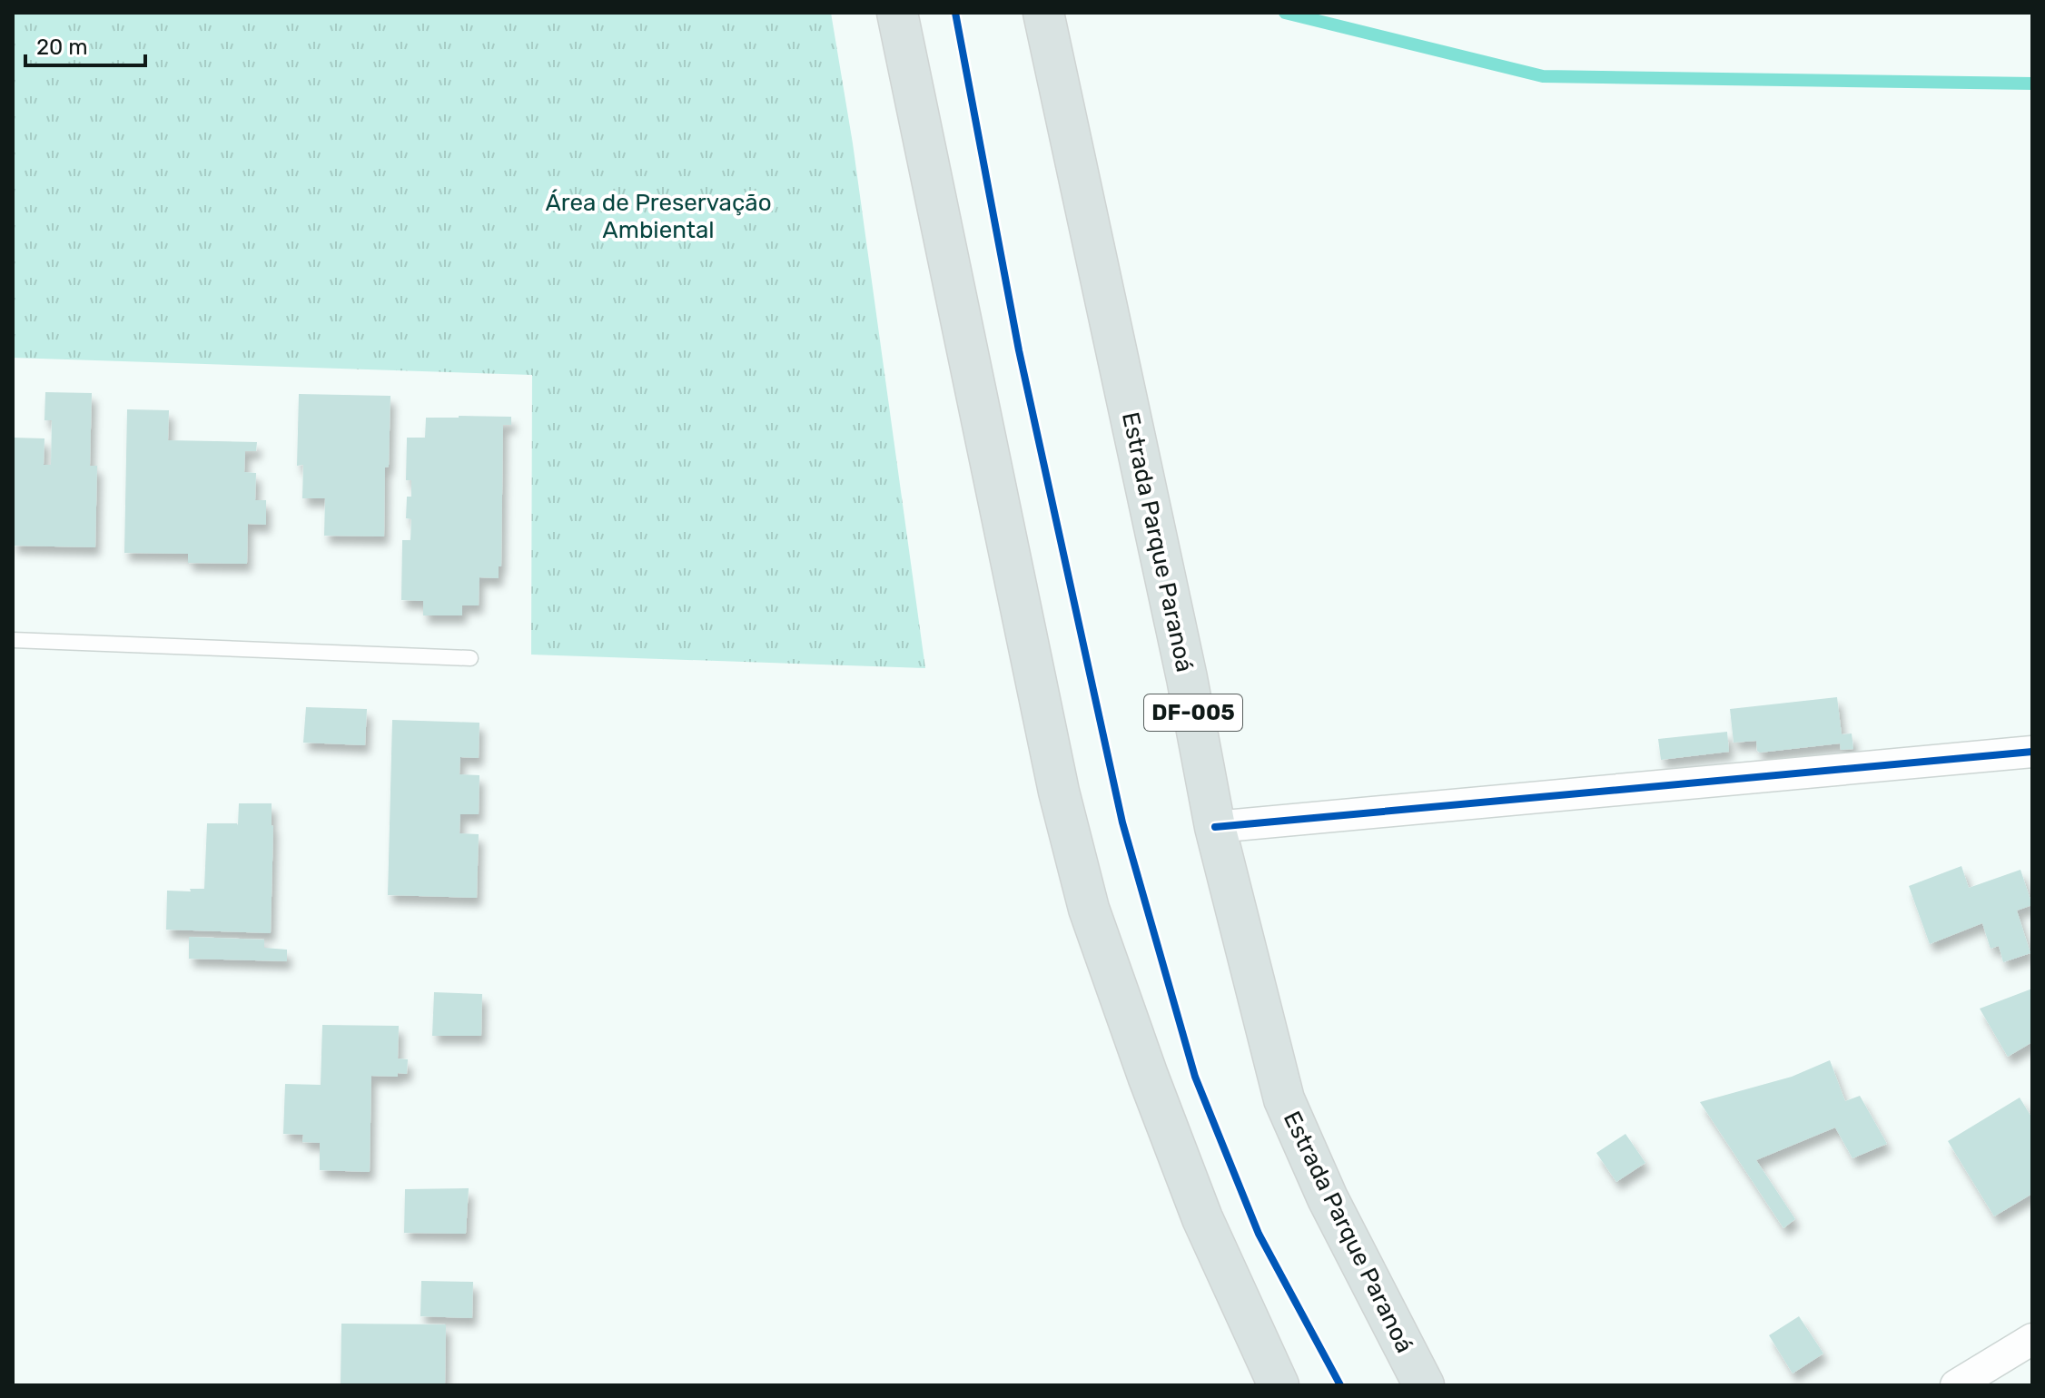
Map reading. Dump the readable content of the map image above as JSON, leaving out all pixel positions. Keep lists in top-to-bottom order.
{
  "streets": {
    "main road": ["Estrada Parque Paranoá", "DF-005"]
  },
  "parks": ["Área de Preservação Ambiental"],
  "scale_bar": "20 m"
}
